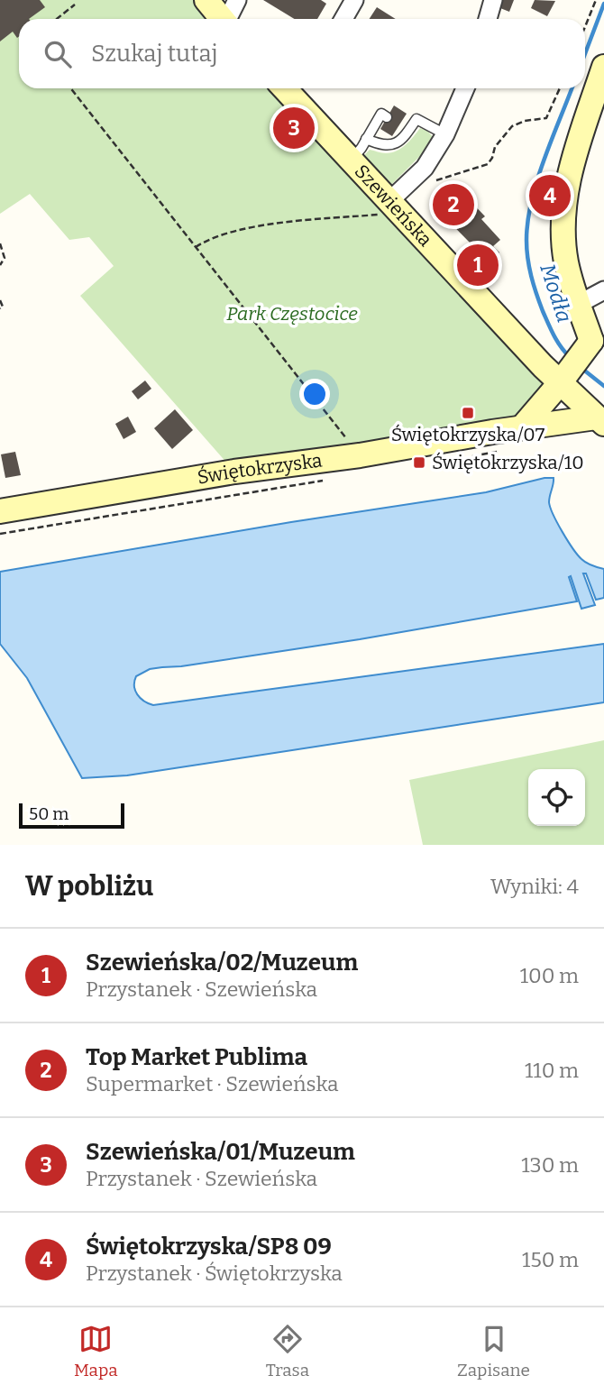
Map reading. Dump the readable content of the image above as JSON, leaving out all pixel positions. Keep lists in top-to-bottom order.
{
  "streets": {
    "street": ["Szewieńska", "Świętokrzyska"]
  },
  "crossings": [
    ["Szewieńska", "Świętokrzyska"]
  ],
  "water": ["Modła"],
  "parks": ["Park Częstocice"],
  "places": {
    "transit": ["Świętokrzyska/07", "Świętokrzyska/10"]
  },
  "scale_bar": "50 m",
  "page": {
    "search": "Szukaj tutaj",
    "pins": [
      "3",
      "4",
      "2",
      "1"
    ],
    "scale": "50 m",
    "heading": ["W pobliżu", "Wyniki: 4"],
    "list": [
      {
        "mark": "1",
        "name": "Szewieńska/02/Muzeum",
        "note": "Przystanek · Szewieńska",
        "value": "100 m"
      },
      {
        "mark": "2",
        "name": "Top Market Publima",
        "note": "Supermarket · Szewieńska",
        "value": "110 m"
      },
      {
        "mark": "3",
        "name": "Szewieńska/01/Muzeum",
        "note": "Przystanek · Szewieńska",
        "value": "130 m"
      },
      {
        "mark": "4",
        "name": "Świętokrzyska/SP8 09",
        "note": "Przystanek · Świętokrzyska",
        "value": "150 m"
      }
    ],
    "nav": ["Mapa", "Trasa", "Zapisane"]
  }
}
